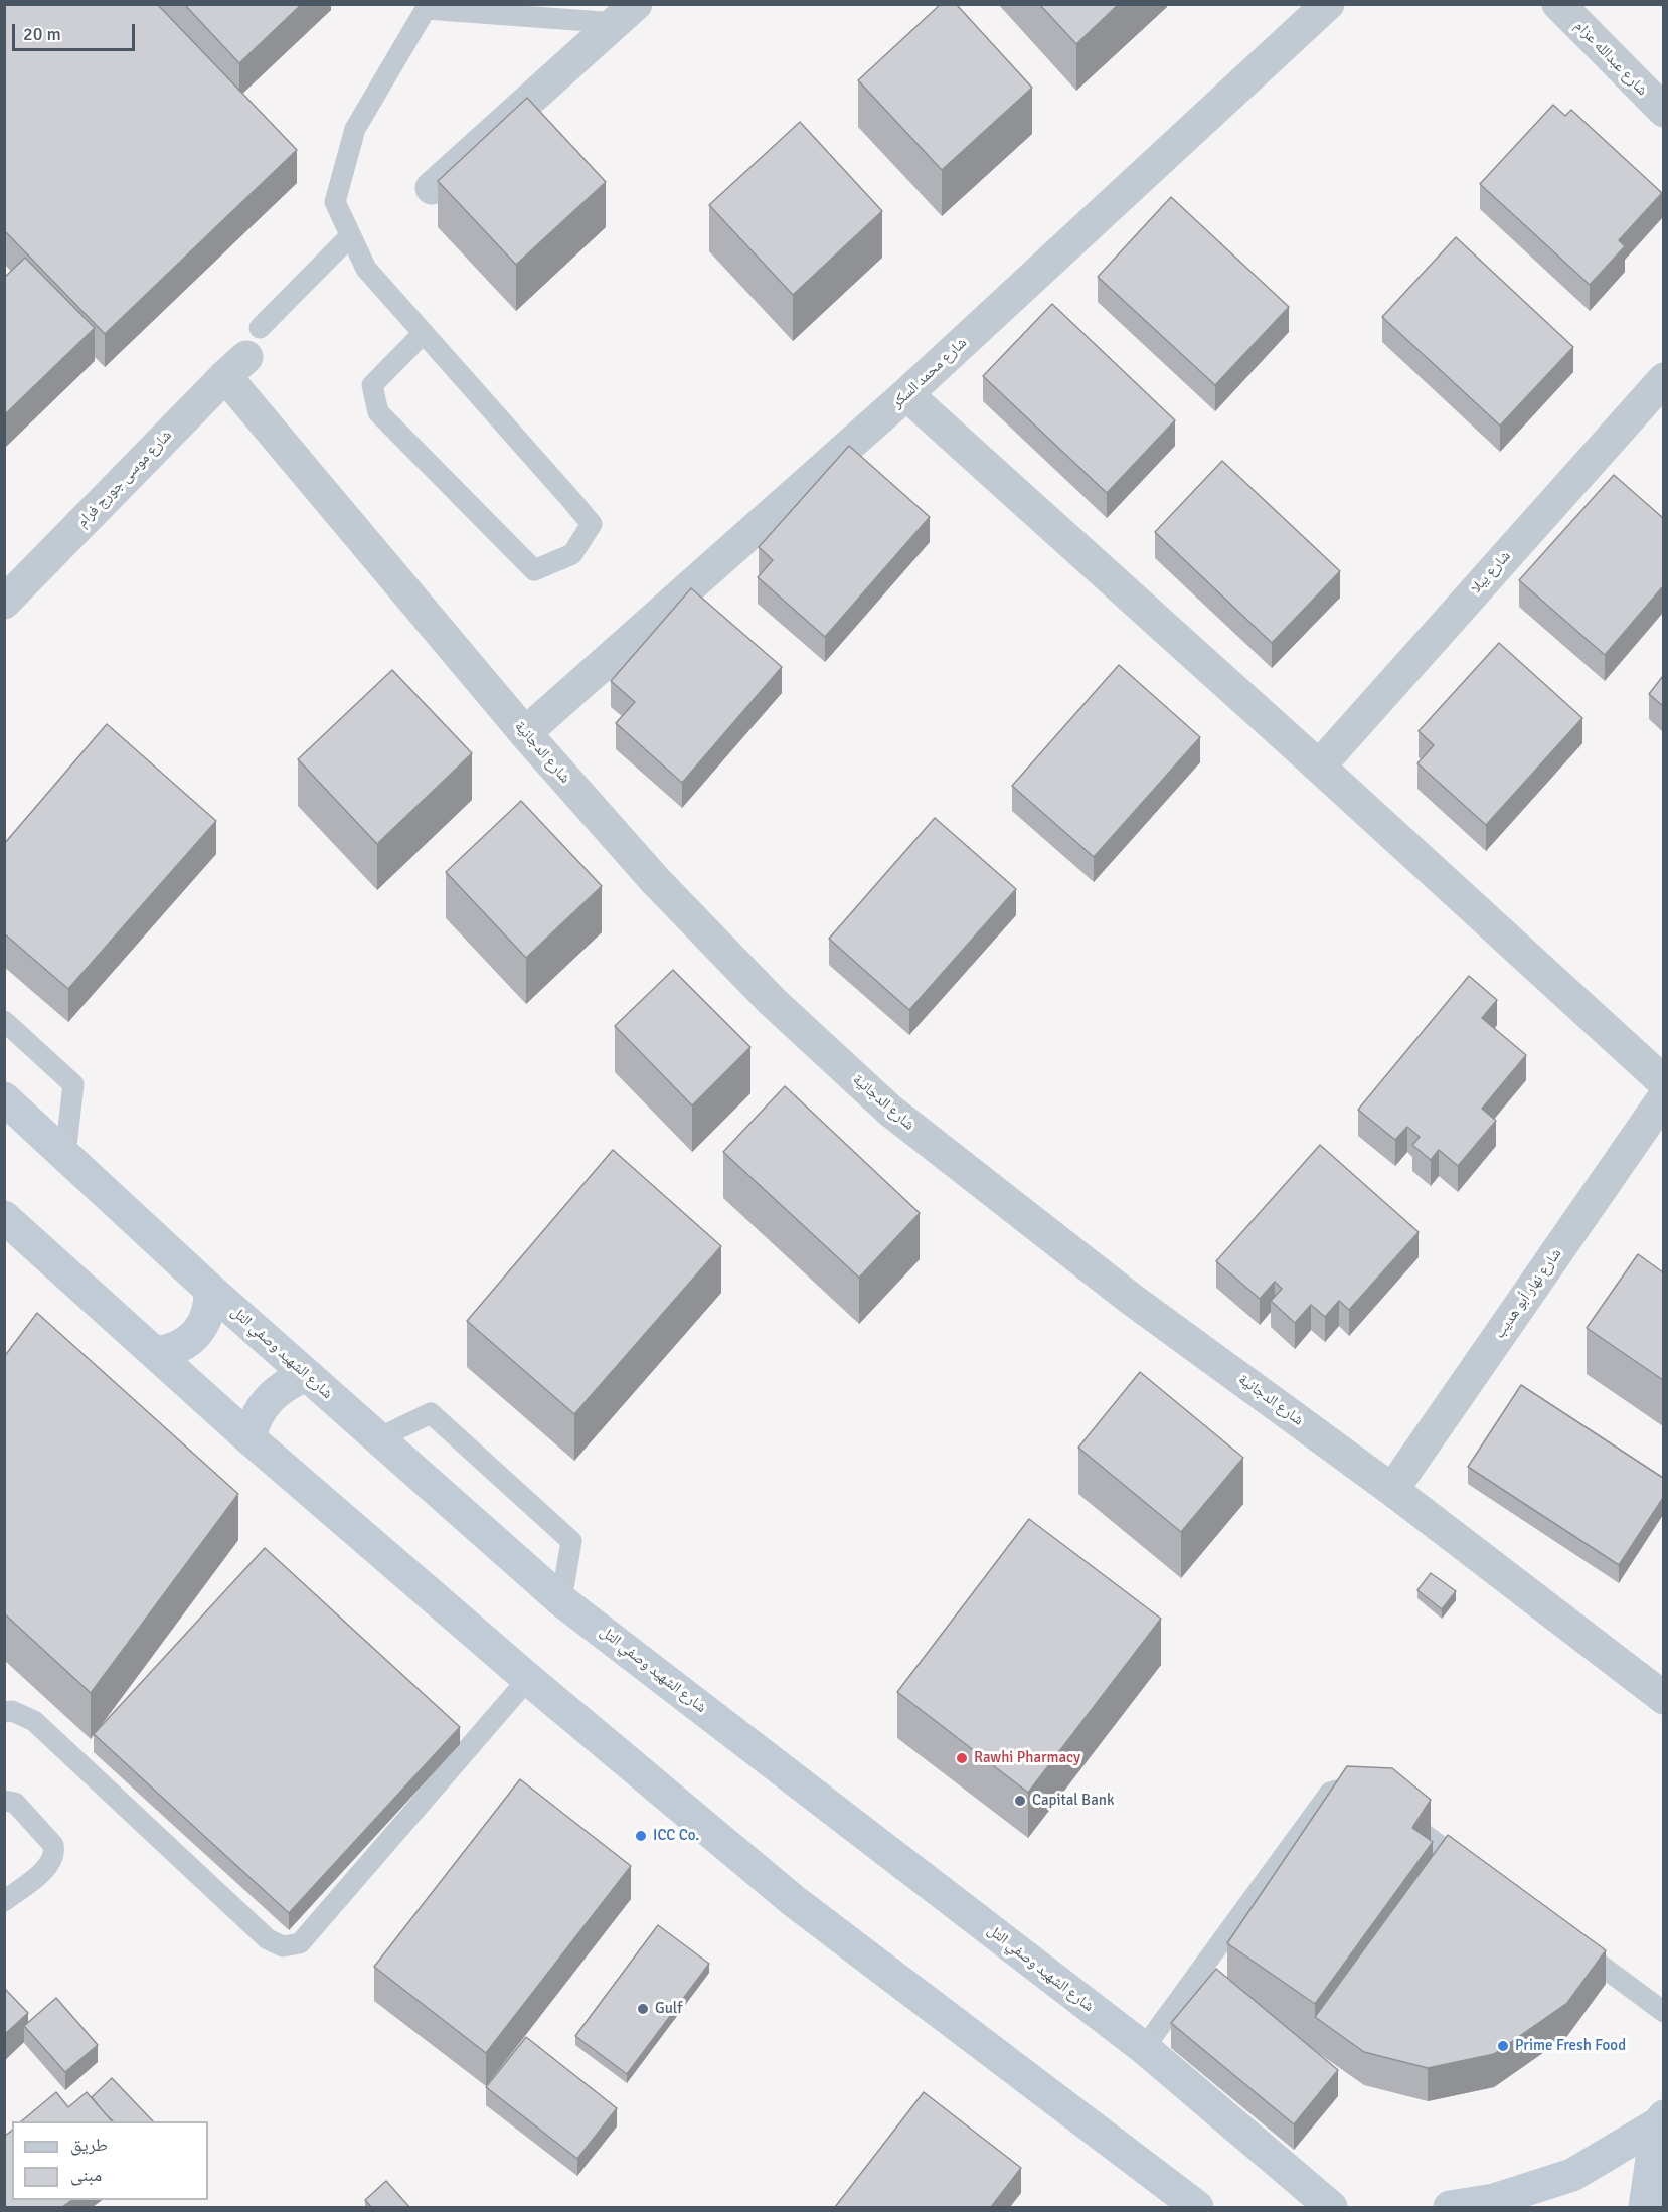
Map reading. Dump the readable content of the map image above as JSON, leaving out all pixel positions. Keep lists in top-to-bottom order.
{
  "streets": {
    "main road": ["شارع الشهيد وصفي التل"],
    "street": [
      "شارع عبدالله عزام",
      "شارع محمد السكر",
      "شارع موسى جورج فرام",
      "شارع يبلا",
      "شارع الدجانية",
      "شارع نهار أبو هديب"
    ]
  },
  "crossings": [
    ["شارع محمد السكر", "شارع الدجانية"],
    ["شارع موسى جورج فرام", "شارع الدجانية"],
    ["شارع الدجانية", "شارع نهار أبو هديب"]
  ],
  "places": [
    "Rawhi Pharmacy",
    "Capital Bank",
    "ICC Co.",
    "Gulf",
    "Prime Fresh Food"
  ],
  "legend": ["طريق", "مبنى"],
  "scale_bar": "20 m"
}
